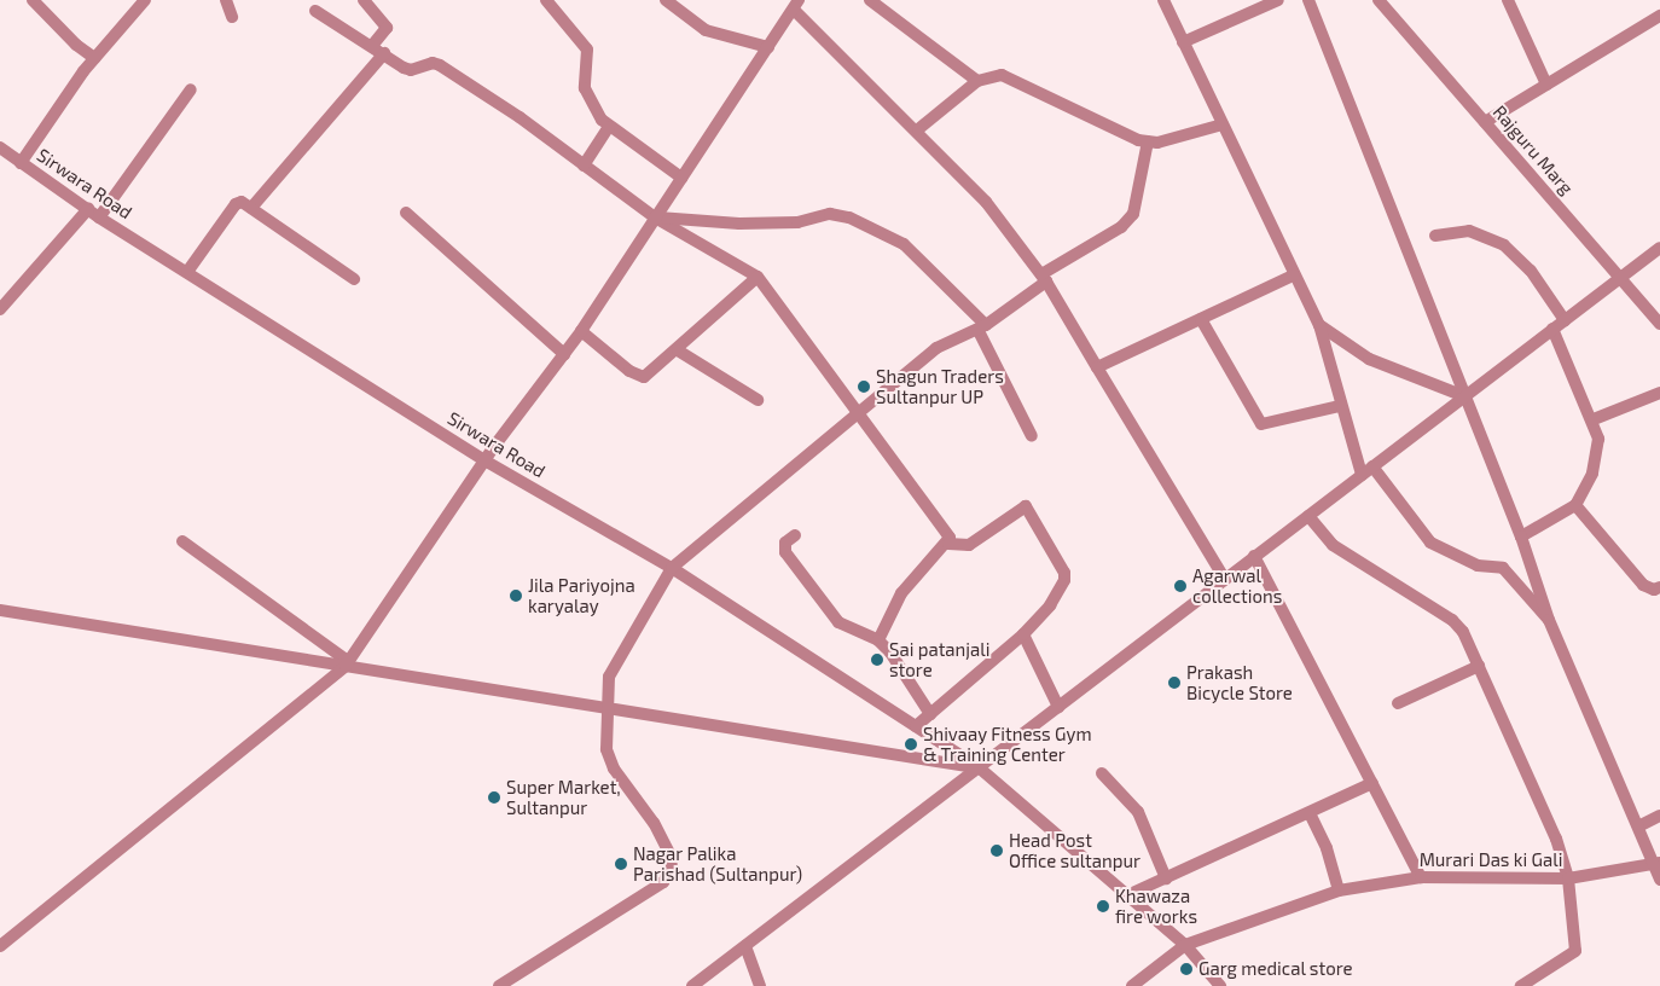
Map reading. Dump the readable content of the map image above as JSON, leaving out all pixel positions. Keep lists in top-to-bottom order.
{
  "streets": {
    "street": ["Rajguru Marg", "Sirwara Road", "Murari Das ki Gali"]
  },
  "crossings": [
    ["Sirwara Road", "Murari Das ki Gali"]
  ],
  "places": [
    "Shagun Traders Sultanpur UP",
    "Agarwal collections",
    "Jila Pariyojna karyalay",
    "Sai patanjali store",
    "Prakash Bicycle Store",
    "Shivaay Fitness Gym & Training Center",
    "Super Market, Sultanpur",
    "Head Post Office sultanpur",
    "Nagar Palika Parishad (Sultanpur)",
    "Khawaza fire works",
    "Garg medical store"
  ]
}
